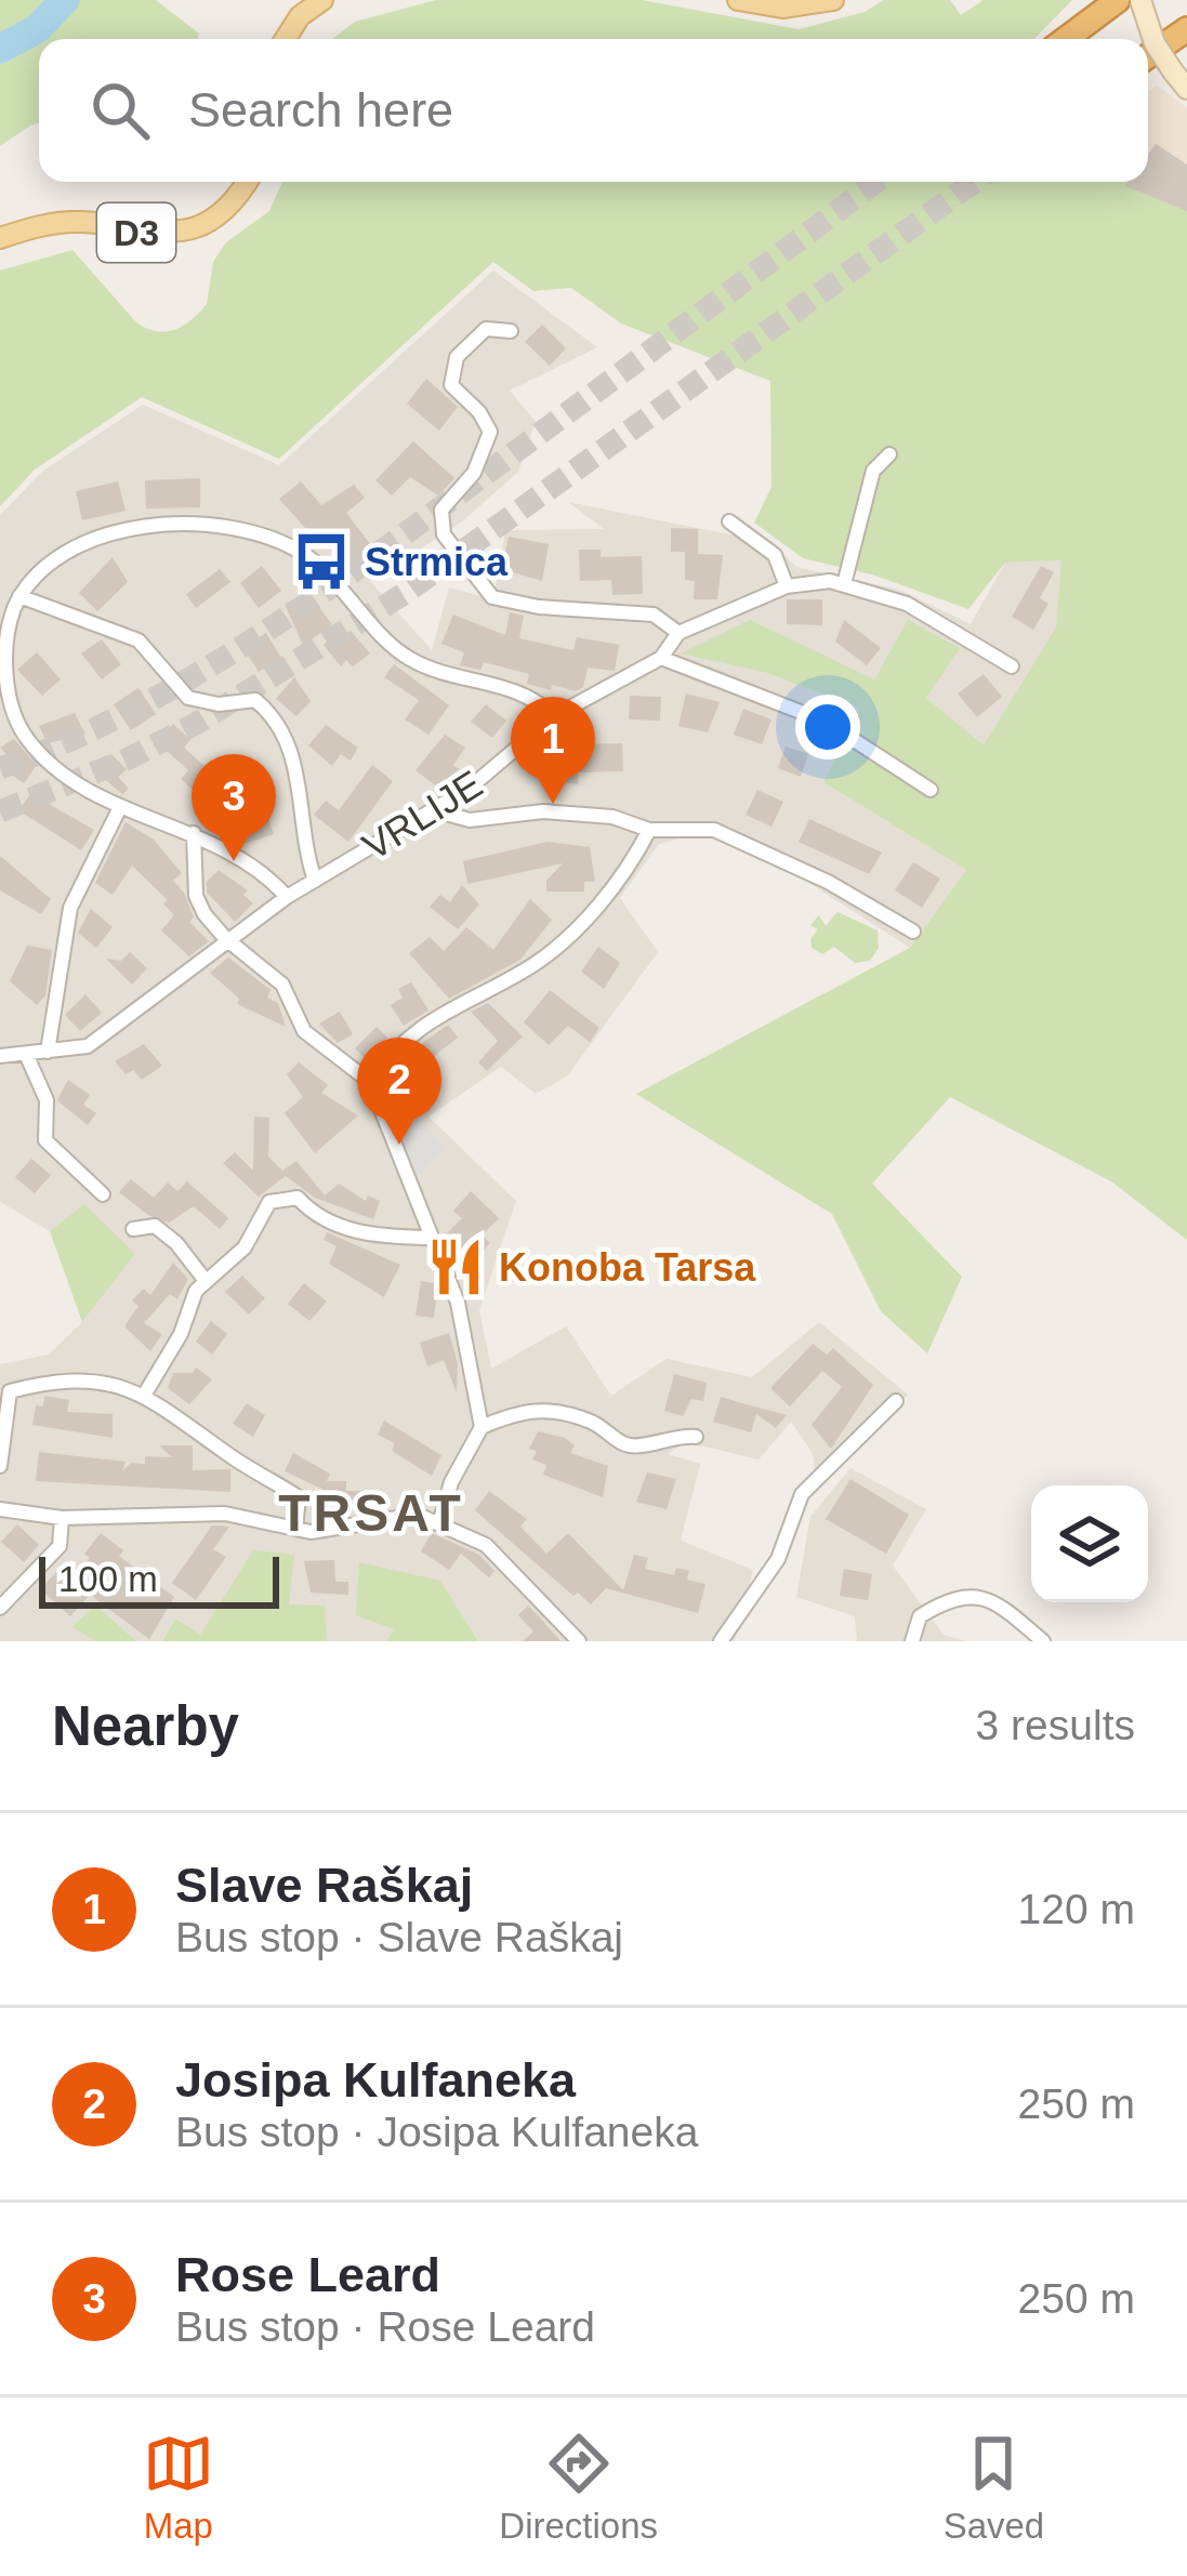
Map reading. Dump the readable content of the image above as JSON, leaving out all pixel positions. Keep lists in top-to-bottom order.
{
  "streets": {
    "main road": ["D3"],
    "street": ["VRLIJE"]
  },
  "districts": ["TRSAT"],
  "places": {
    "bus stop": ["Strmica"],
    "restaurant": ["Konoba Tarsa"]
  },
  "scale_bar": "100 m",
  "page": {
    "search": "Search here",
    "pins": ["1", "3", "2"],
    "scale": "100 m",
    "heading": ["Nearby", "3 results"],
    "list": [
      {
        "mark": "1",
        "name": "Slave Raškaj",
        "note": "Bus stop · Slave Raškaj",
        "value": "120 m"
      },
      {
        "mark": "2",
        "name": "Josipa Kulfaneka",
        "note": "Bus stop · Josipa Kulfaneka",
        "value": "250 m"
      },
      {
        "mark": "3",
        "name": "Rose Leard",
        "note": "Bus stop · Rose Leard",
        "value": "250 m"
      }
    ],
    "nav": ["Map", "Directions", "Saved"]
  }
}
